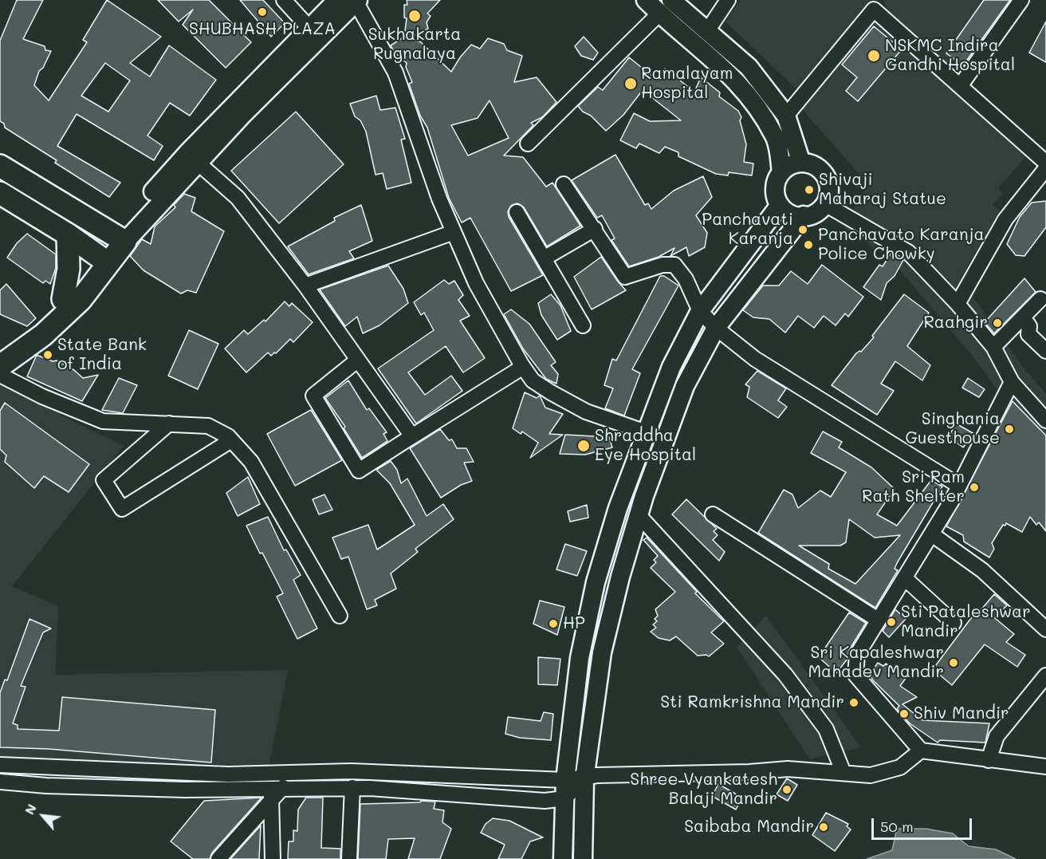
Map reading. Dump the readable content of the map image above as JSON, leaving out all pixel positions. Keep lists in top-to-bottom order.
{
  "places": [
    "SHUBHASH PLAZA",
    "Sukhakarta Rugnalaya",
    "NSKMC Indira Gandhi Hospital",
    "Ramalayam Hospital",
    "Shivaji Maharaj Statue",
    "Panchavati Karanja",
    "Panchavato Karanja Police Chowky",
    "Raahgir",
    "State Bank of India",
    "Singhania Guesthouse",
    "Shraddha Eye Hospital",
    "Sri Ram Rath Shelter",
    "Sti Pataleshwar Mandir",
    "HP",
    "Sri Kapaleshwar Mahadev Mandir",
    "Sti Ramkrishna Mandir",
    "Shiv Mandir",
    "Shree Vyankatesh Balaji Mandir",
    "Saibaba Mandir"
  ],
  "scale_bar": "50 m",
  "north": "top left"
}
